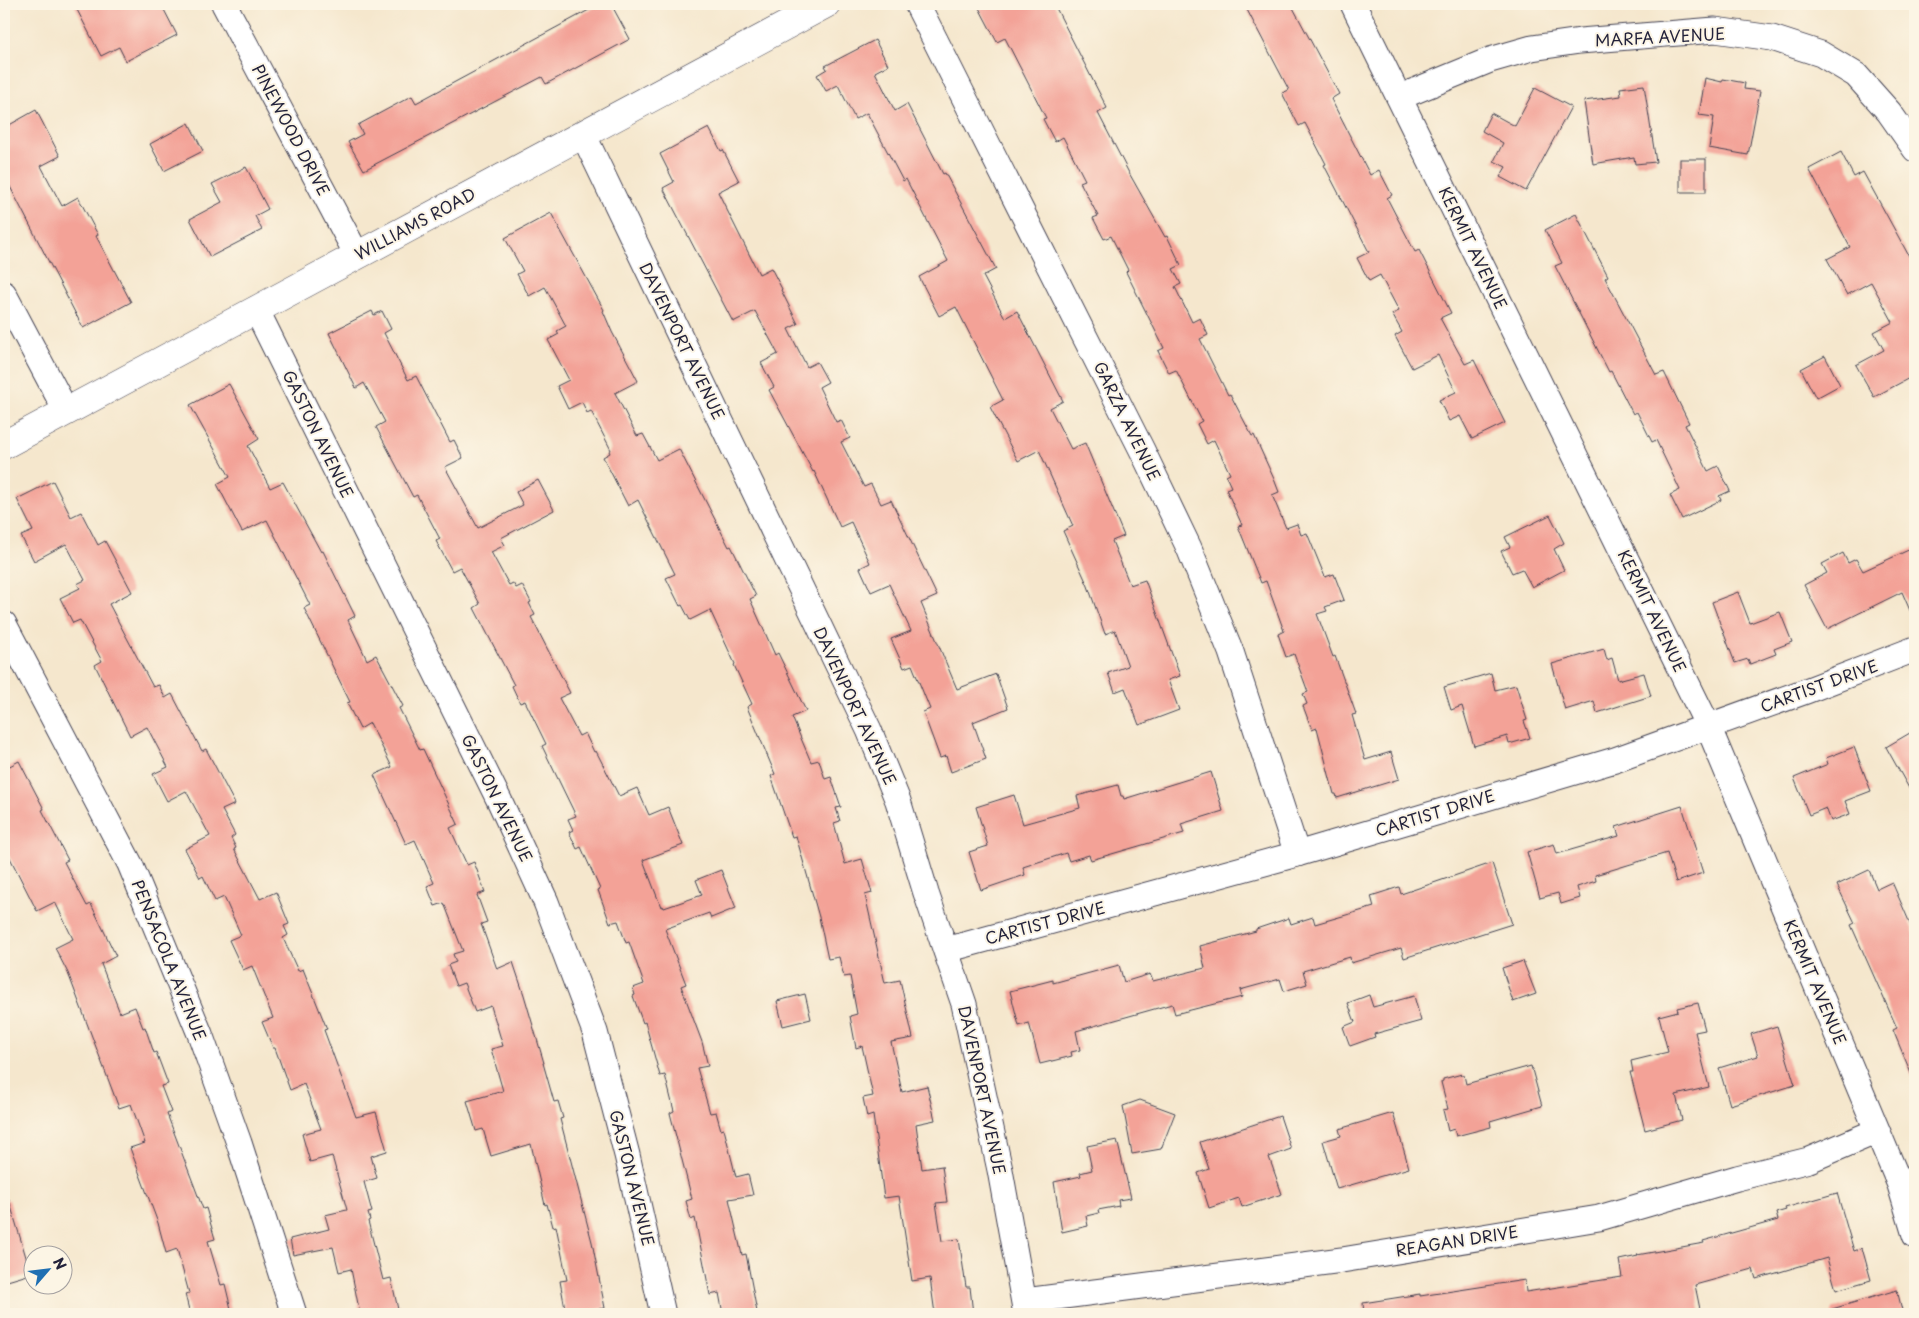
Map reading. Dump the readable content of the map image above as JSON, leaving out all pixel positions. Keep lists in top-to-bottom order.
{
  "streets": {
    "street": [
      "MARFA AVENUE",
      "PINEWOOD DRIVE",
      "WILLIAMS ROAD",
      "KERMIT AVENUE",
      "DAVENPORT AVENUE",
      "GARZA AVENUE",
      "GASTON AVENUE",
      "CARTIST DRIVE",
      "PENSACOLA AVENUE",
      "REAGAN DRIVE"
    ]
  },
  "crossings": [
    ["MARFA AVENUE", "KERMIT AVENUE"],
    ["PINEWOOD DRIVE", "WILLIAMS ROAD"],
    ["WILLIAMS ROAD", "DAVENPORT AVENUE"],
    ["WILLIAMS ROAD", "GASTON AVENUE"],
    ["KERMIT AVENUE", "CARTIST DRIVE"],
    ["KERMIT AVENUE", "REAGAN DRIVE"],
    ["DAVENPORT AVENUE", "CARTIST DRIVE"],
    ["DAVENPORT AVENUE", "REAGAN DRIVE"],
    ["GARZA AVENUE", "CARTIST DRIVE"]
  ],
  "north": "top right"
}
